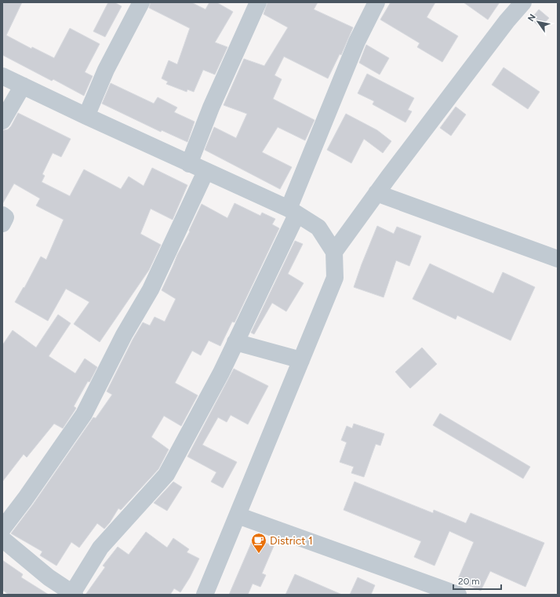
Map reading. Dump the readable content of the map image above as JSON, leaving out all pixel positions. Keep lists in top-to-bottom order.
{
  "places": {
    "cafe": ["District 1"]
  },
  "scale_bar": "20 m",
  "north": "top left"
}
